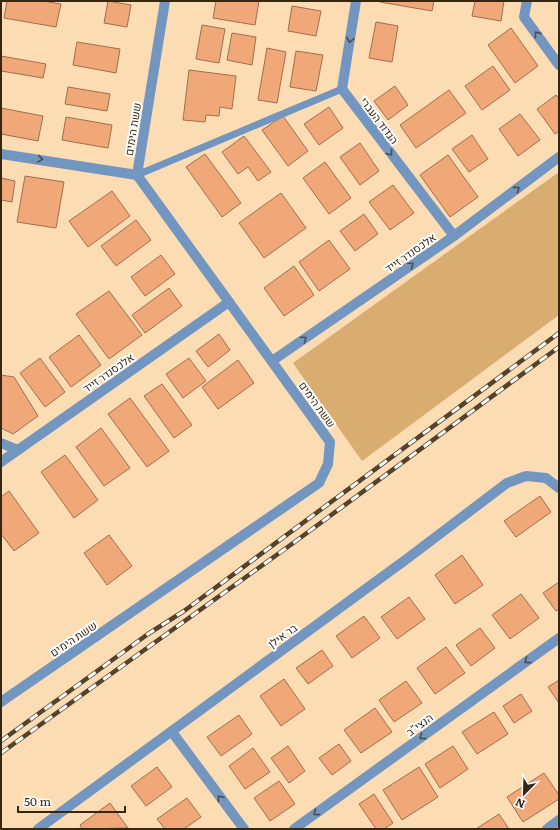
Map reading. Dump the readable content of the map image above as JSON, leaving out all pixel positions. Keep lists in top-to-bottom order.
{
  "streets": {
    "street": [
      "הגדוד העברי",
      "ששת הימים",
      "אלכסנדר זייד",
      "בר אילן",
      "הנצי\"ב"
    ]
  },
  "crossings": [
    ["הגדוד העברי", "אלכסנדר זייד"],
    ["ששת הימים", "אלכסנדר זייד"]
  ],
  "one_way": ["הגדוד העברי", "אלכסנדר זייד", "הנצי\"ב"],
  "scale_bar": "50 m",
  "north": "bottom left"
}
